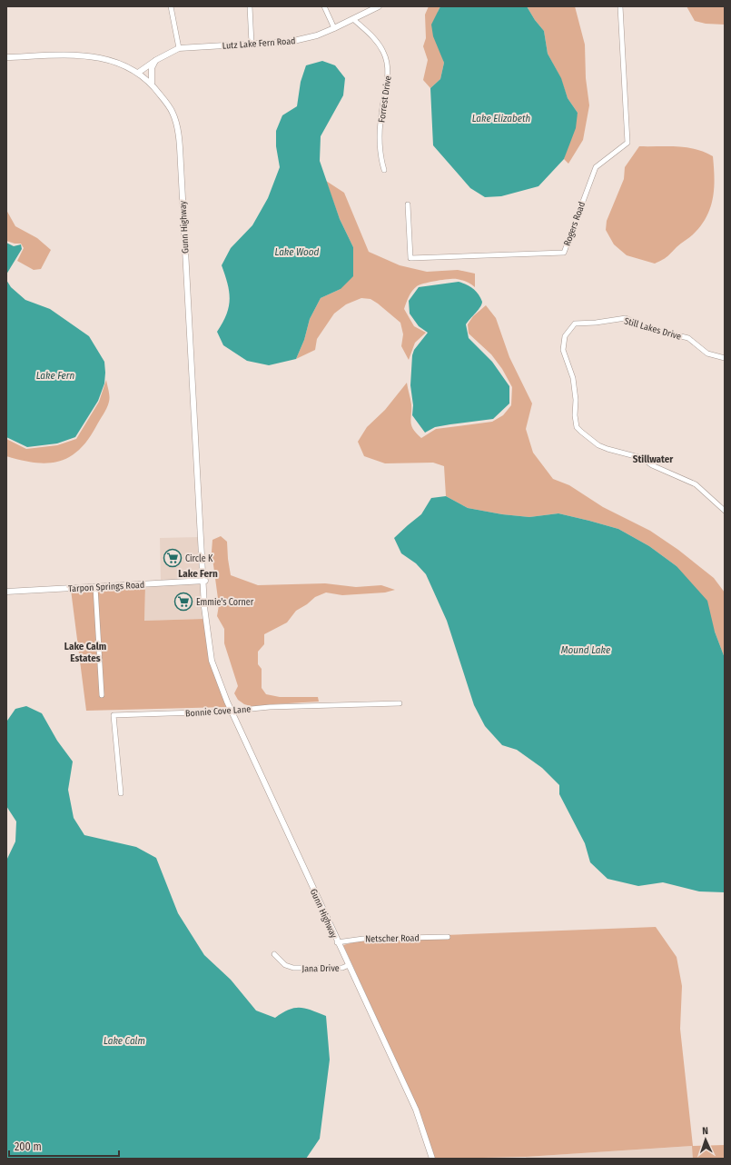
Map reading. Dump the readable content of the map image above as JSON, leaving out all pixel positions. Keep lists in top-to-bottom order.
{
  "streets": {
    "main road": ["Lutz Lake Fern Road", "Gunn Highway", "Tarpon Springs Road"],
    "street": [
      "Forrest Drive",
      "Rogers Road",
      "Still Lakes Drive",
      "Bonnie Cove Lane",
      "Netscher Road",
      "Jana Drive"
    ]
  },
  "crossings": [
    ["Lutz Lake Fern Road", "Forrest Drive"],
    ["Lutz Lake Fern Road", "Gunn Highway"],
    ["Gunn Highway", "Tarpon Springs Road"],
    ["Gunn Highway", "Bonnie Cove Lane"],
    ["Gunn Highway", "Netscher Road"],
    ["Gunn Highway", "Jana Drive"]
  ],
  "districts": ["Stillwater", "Lake Fern", "Lake Calm Estates"],
  "water": [
    "Lake Elizabeth",
    "Lake Wood",
    "Lake Fern",
    "Mound Lake",
    "Lake Calm"
  ],
  "places": {
    "supermarket": ["Circle K", "Emmie's Corner"]
  },
  "scale_bar": "200 m",
  "north": "top"
}
